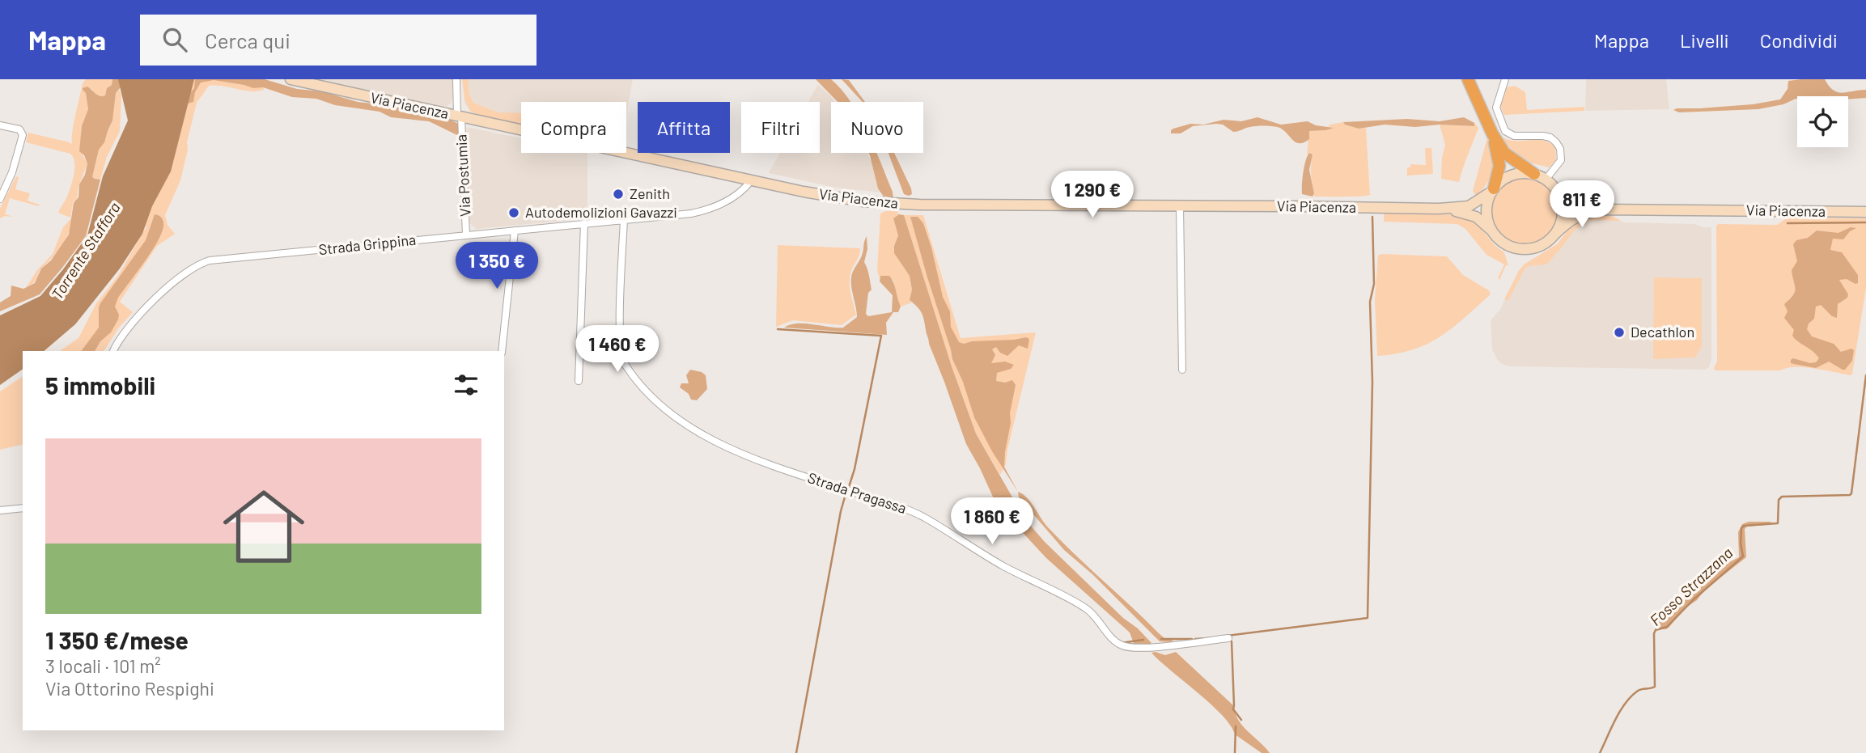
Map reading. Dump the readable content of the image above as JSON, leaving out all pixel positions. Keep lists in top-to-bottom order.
{
  "streets": {
    "main road": ["Via Piacenza"],
    "street": ["Via Postumia", "Strada Grippina", "Strada Pragassa"]
  },
  "crossings": [
    ["Via Piacenza", "Via Postumia"],
    ["Via Piacenza", "Strada Grippina"],
    ["Via Postumia", "Strada Grippina"],
    ["Strada Grippina", "Strada Pragassa"]
  ],
  "water": ["Torrente Staffora", "Fosso Strazzana"],
  "places": ["Zenith", "Autodemolizioni Gavazzi", "Decathlon"],
  "page": {
    "header": "Mappa",
    "search": "Cerca qui",
    "nav": ["Mappa", "Livelli", "Condividi"],
    "chip": [
      "Compra",
      "Affitta",
      "Filtri",
      "Nuovo"
    ],
    "price": [
      "1 290 €",
      "811 €",
      "1 350 €",
      "1 460 €",
      "1 860 €"
    ],
    "heading": "5 immobili",
    "list": [
      {
        "name": "1 350 €/mese",
        "note": "3 locali · 101 m² · Via Ottorino Respighi"
      }
    ]
  }
}
